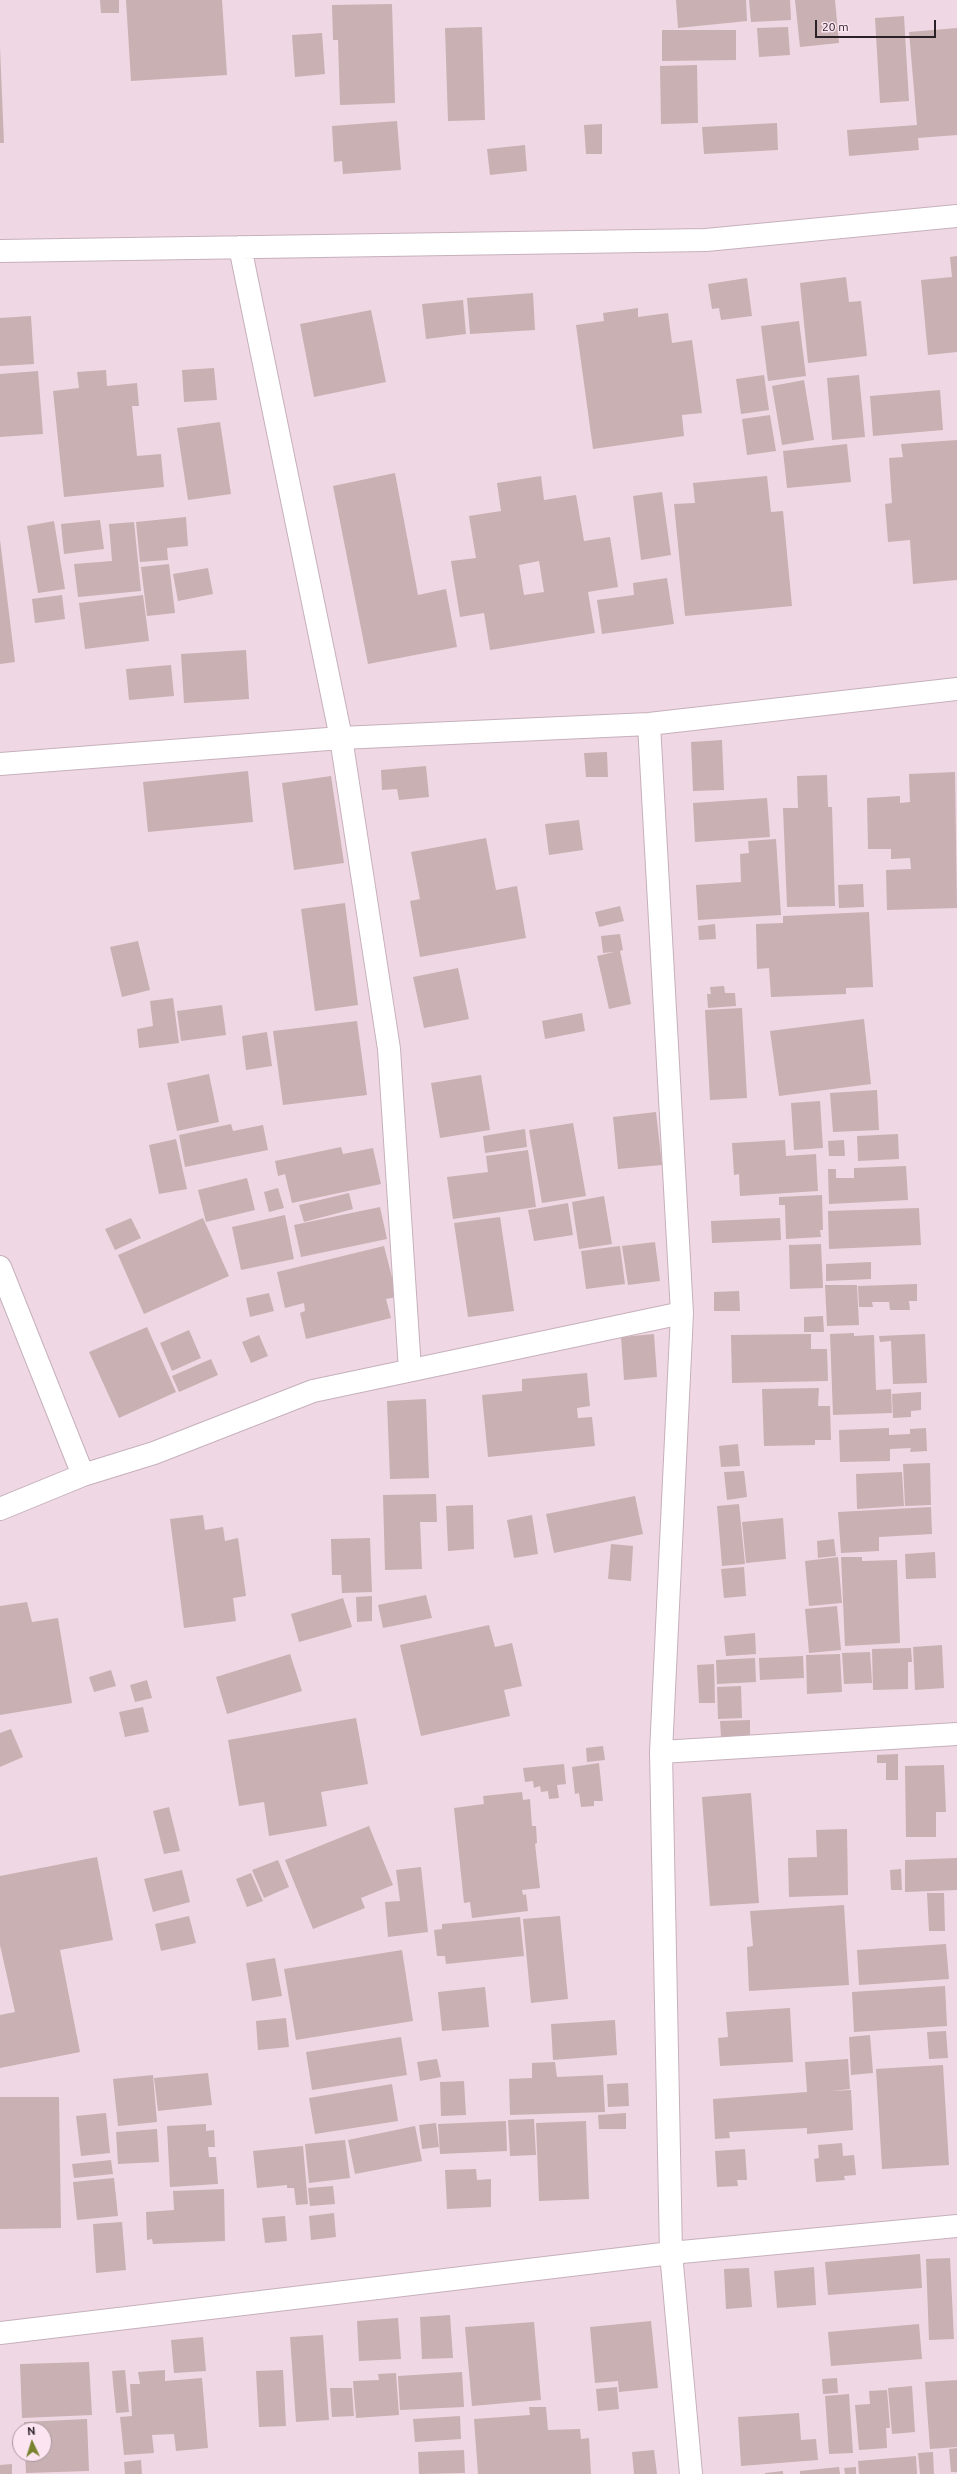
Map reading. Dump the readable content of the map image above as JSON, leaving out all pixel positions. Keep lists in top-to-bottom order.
{
  "scale_bar": "20 m",
  "north": "top"
}
